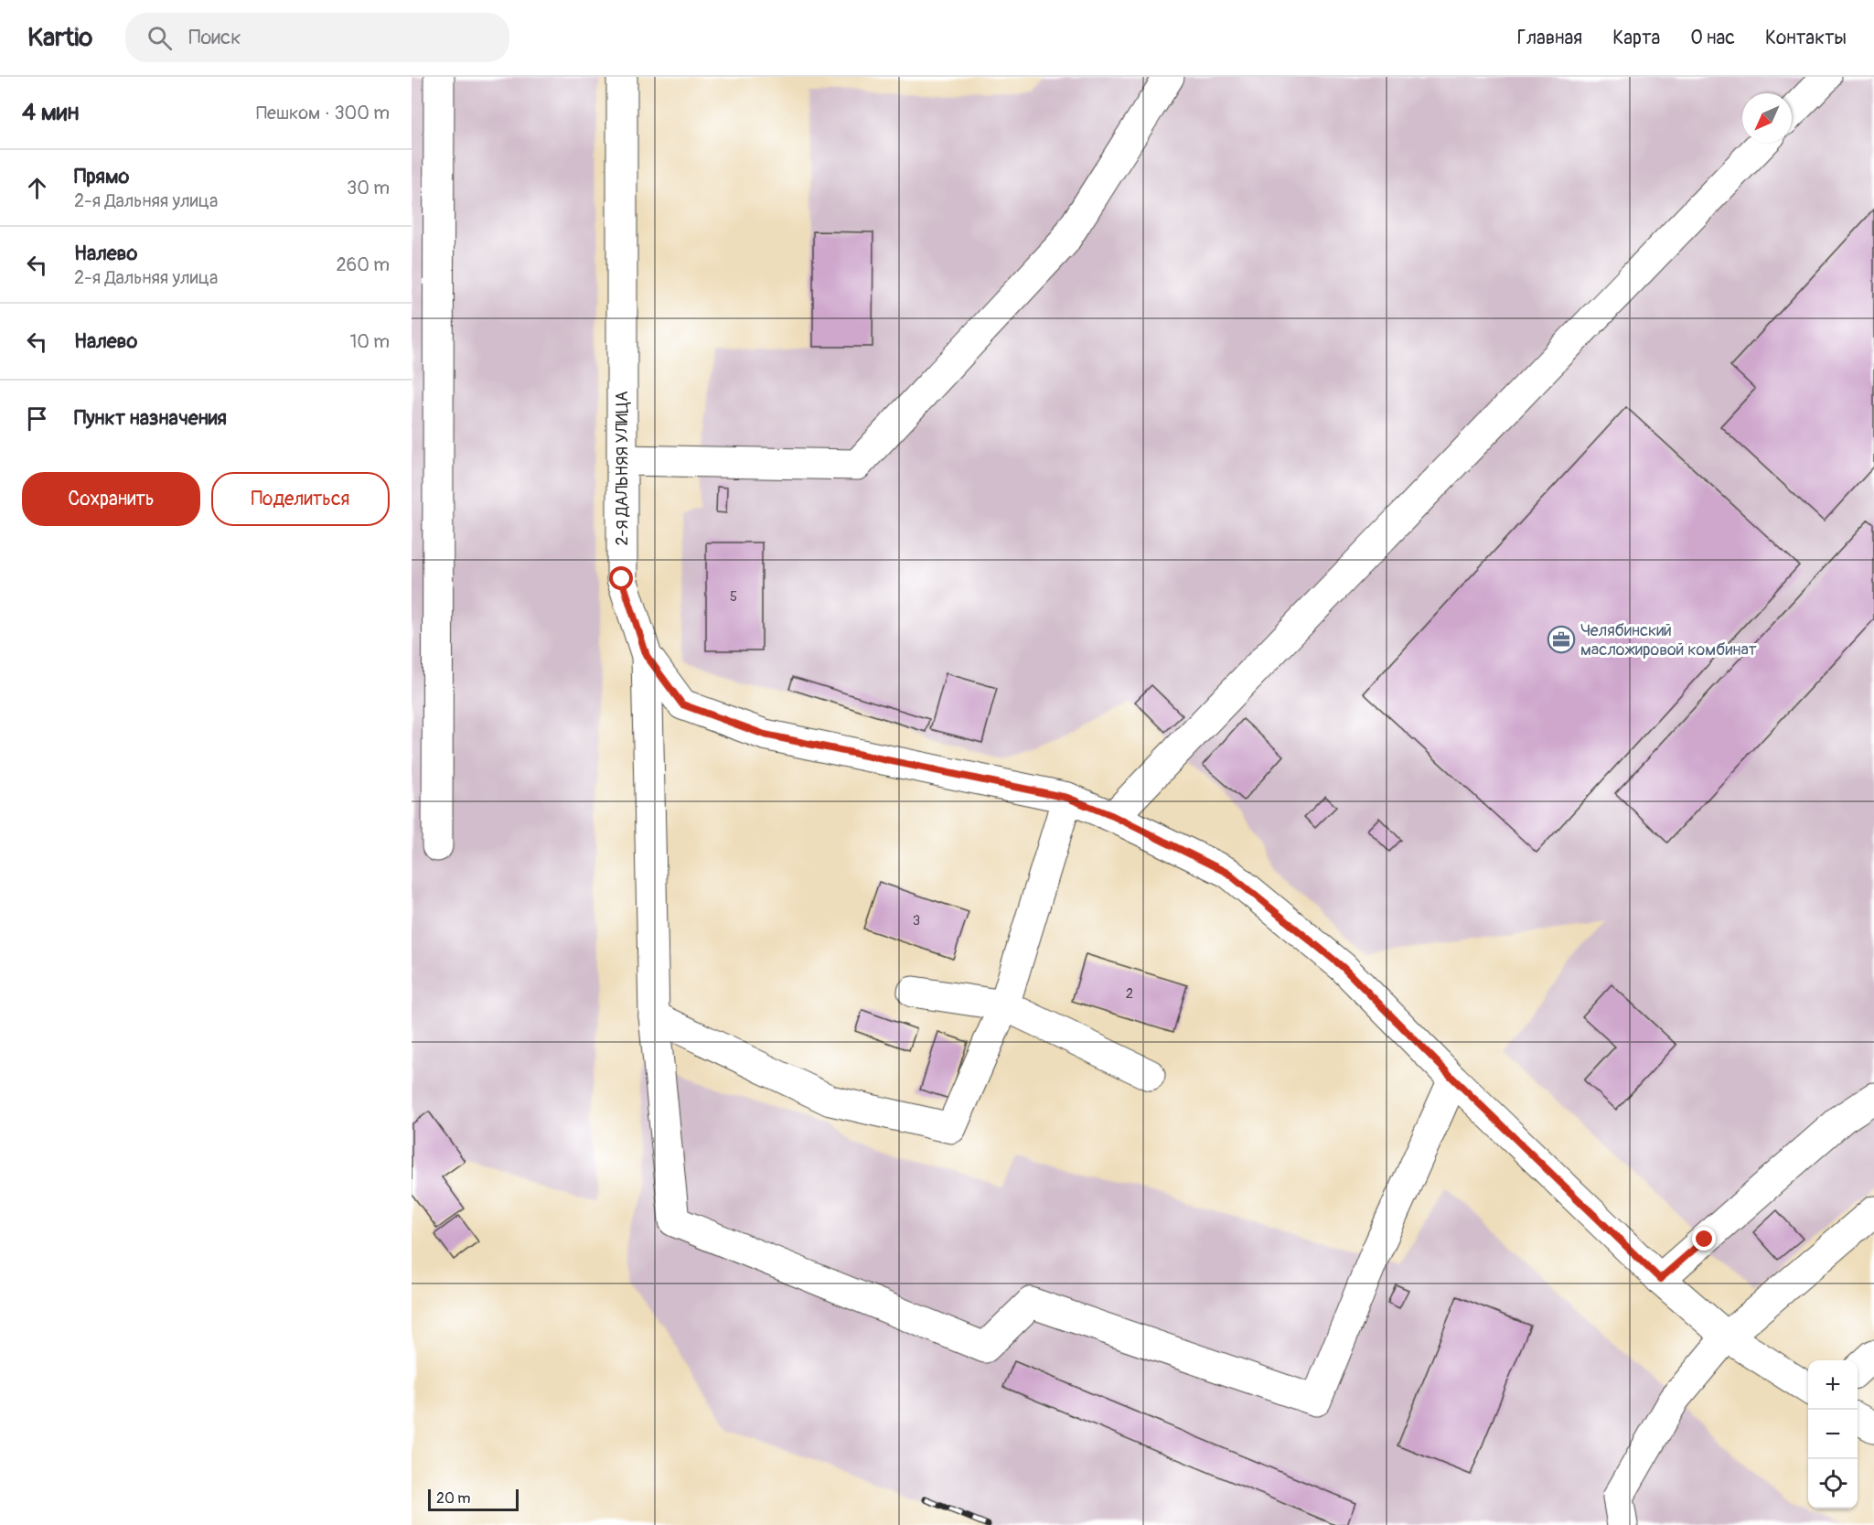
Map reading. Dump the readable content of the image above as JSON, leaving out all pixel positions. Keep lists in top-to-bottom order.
{
  "streets": {
    "street": ["2-Я ДАЛЬНЯЯ УЛИЦА"]
  },
  "places": {
    "office": ["Челябинский масложировой комбинат"]
  },
  "house_numbers": ["5", "3", "2"],
  "scale_bar": "20 m",
  "north": "bottom left",
  "page": {
    "header": "Kartio",
    "search": "Поиск",
    "nav": [
      "Главная",
      "Карта",
      "О нас",
      "Контакты"
    ],
    "heading": ["4 мин", "Пешком · 300 m"],
    "list": [
      ["Прямо", "2-я Дальняя улица", "30 m"],
      ["Налево", "2-я Дальняя улица", "260 m"],
      ["Налево", "10 m"],
      "Пункт назначения"
    ],
    "buttons": ["Сохранить", "Поделиться"],
    "map_buttons": ["+", "−"],
    "scale": "20 m"
  }
}
